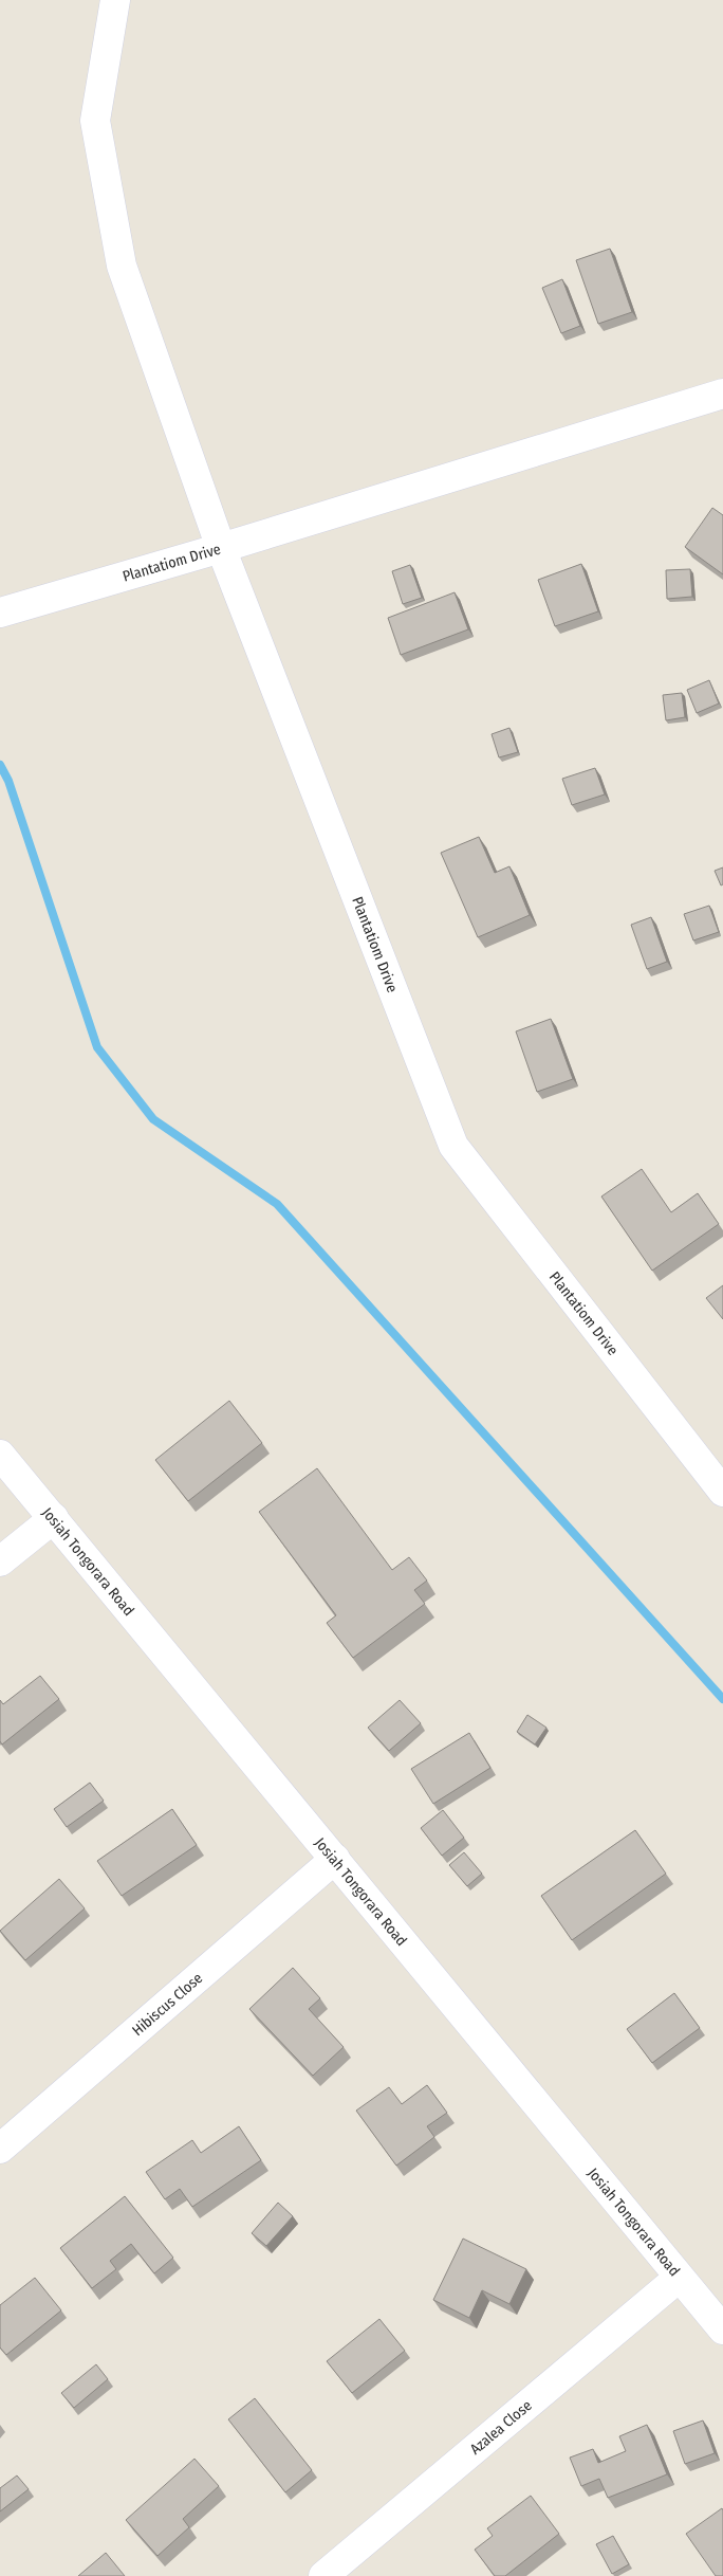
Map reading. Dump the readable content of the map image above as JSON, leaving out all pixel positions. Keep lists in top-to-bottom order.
{
  "streets": {
    "street": [
      "Plantatiom Drive",
      "Josiah Tongorara Road",
      "Hibiscus Close",
      "Azalea Close"
    ]
  },
  "crossings": [
    ["Josiah Tongorara Road", "Hibiscus Close"],
    ["Josiah Tongorara Road", "Azalea Close"]
  ]
}
